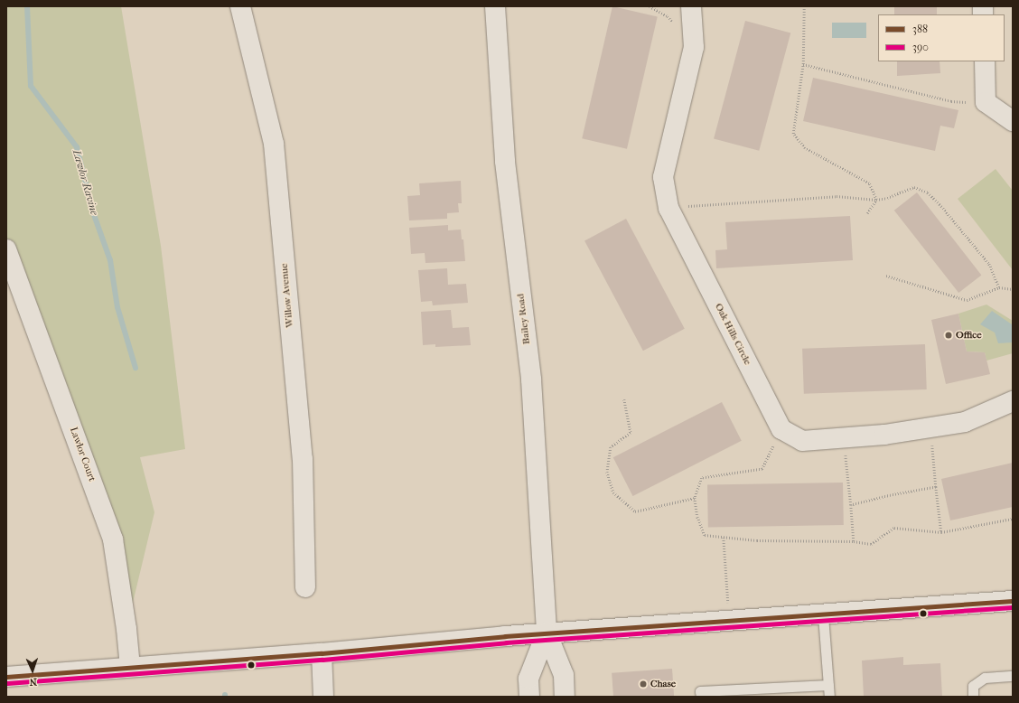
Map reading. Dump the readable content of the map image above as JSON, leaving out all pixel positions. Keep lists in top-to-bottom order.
{
  "streets": {
    "street": [
      "Willow Avenue",
      "Bailey Road",
      "Oak Hills Circle",
      "Lawlor Court"
    ]
  },
  "water": ["Lawlor Ravine"],
  "places": ["Office", "Chase"],
  "lines": ["transit line 388", "transit line 390"],
  "legend": ["388", "390"],
  "north": "bottom"
}
